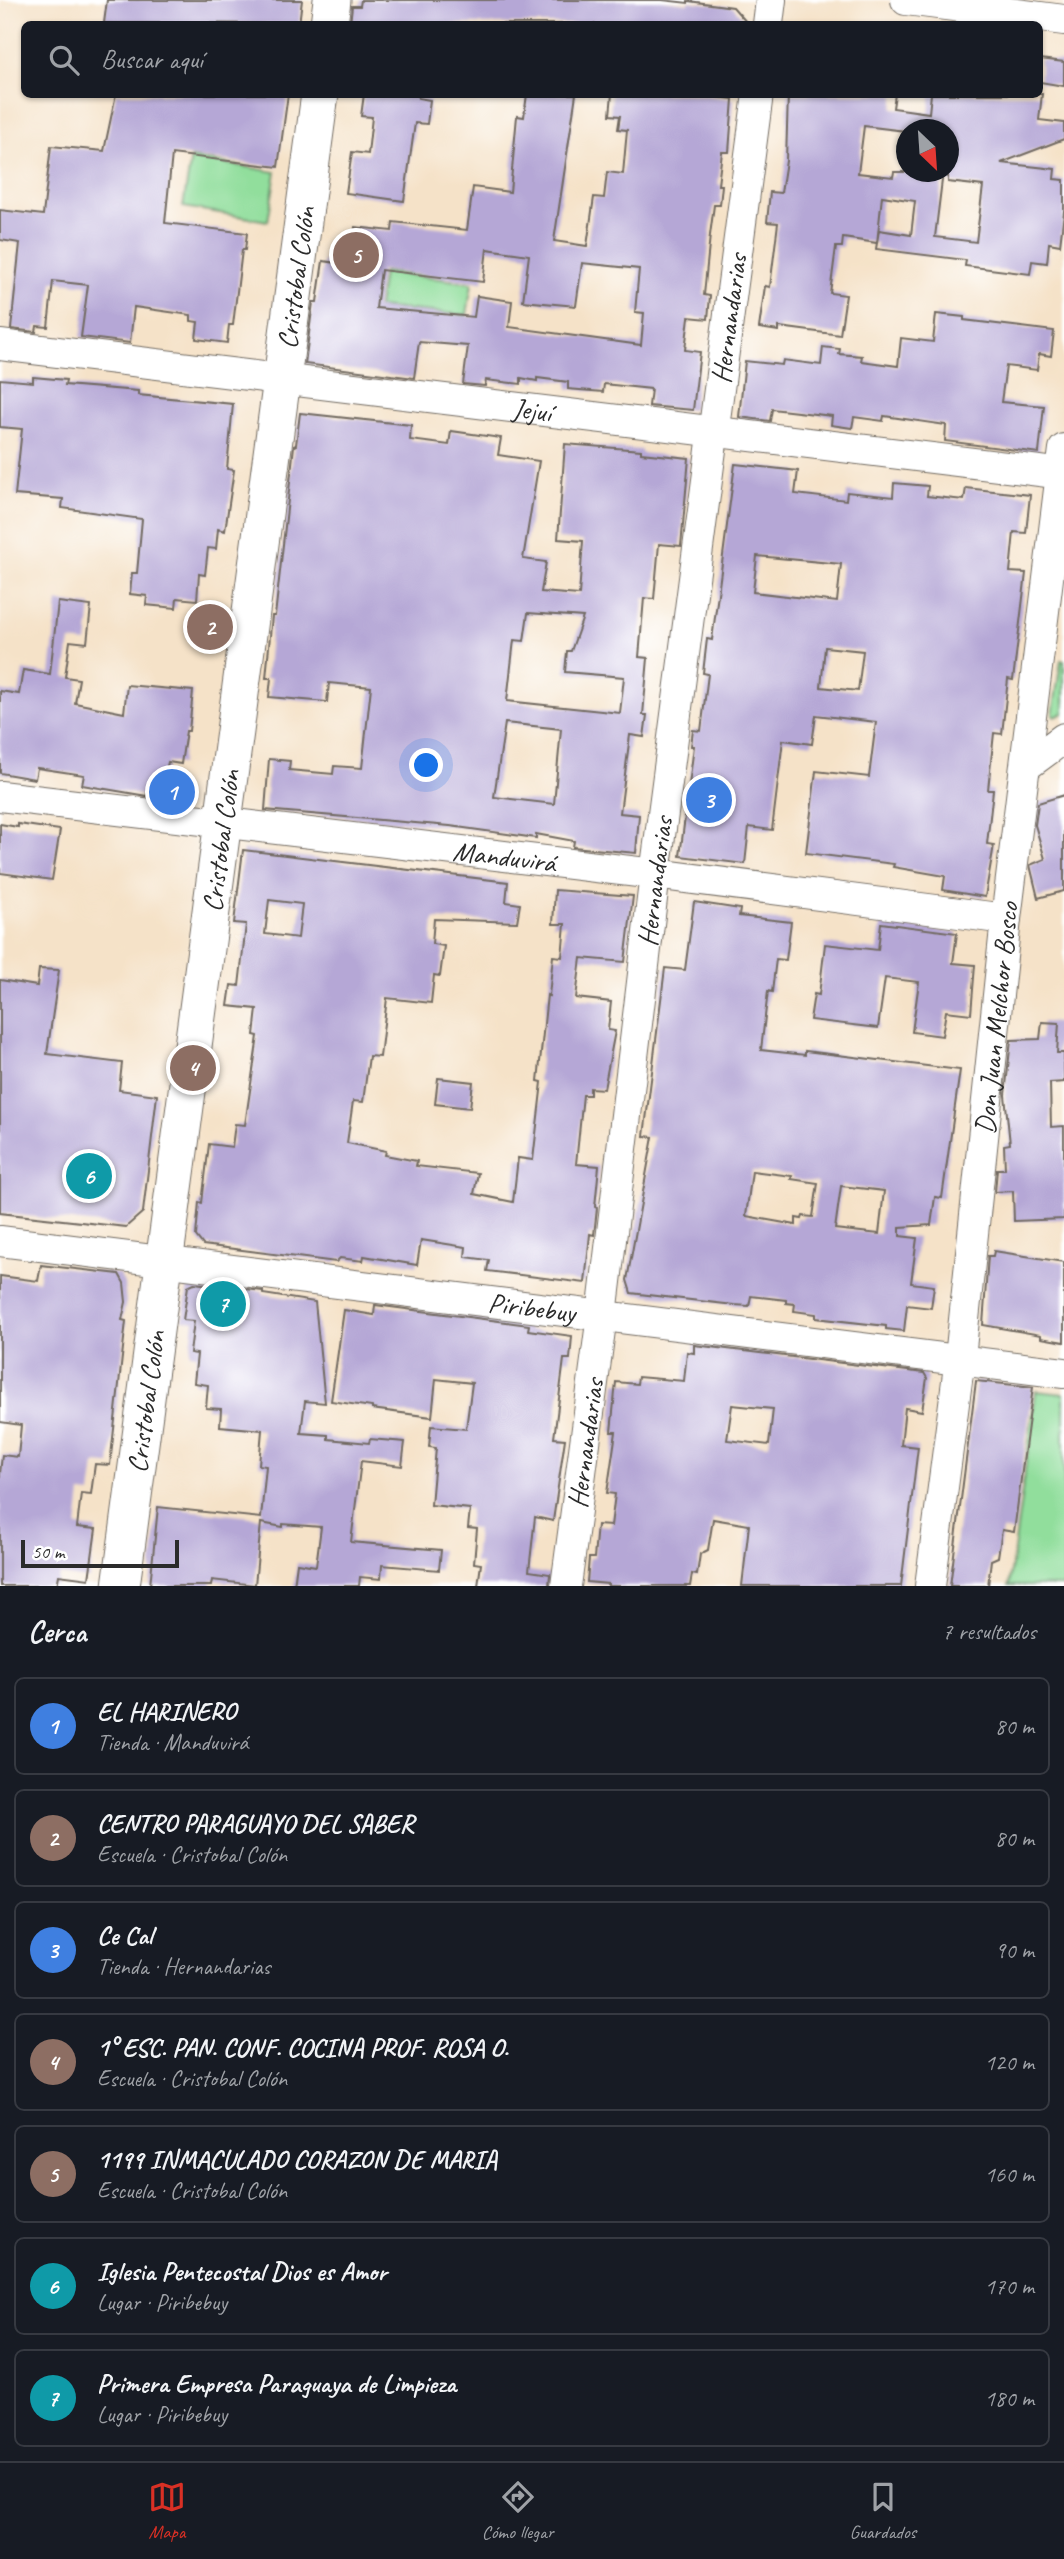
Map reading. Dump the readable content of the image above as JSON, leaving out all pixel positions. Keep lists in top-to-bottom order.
{
  "streets": {
    "main road": ["Cristobal Colón"],
    "street": [
      "Hernandarias",
      "Jejuí",
      "Manduvirá",
      "Don Juan Melchor Bosco",
      "Piribebuy"
    ]
  },
  "crossings": [
    ["Cristobal Colón", "Jejuí"],
    ["Cristobal Colón", "Manduvirá"],
    ["Cristobal Colón", "Piribebuy"],
    ["Hernandarias", "Jejuí"],
    ["Hernandarias", "Manduvirá"],
    ["Hernandarias", "Piribebuy"],
    ["Jejuí", "Don Juan Melchor Bosco"],
    ["Manduvirá", "Don Juan Melchor Bosco"],
    ["Don Juan Melchor Bosco", "Piribebuy"]
  ],
  "scale_bar": "50 m",
  "north": "bottom right",
  "page": {
    "search": "Buscar aquí",
    "pins": [
      "5",
      "2",
      "1",
      "3",
      "4",
      "6",
      "7"
    ],
    "scale": "50 m",
    "heading": ["Cerca", "7 resultados"],
    "list": [
      {
        "mark": "1",
        "name": "EL HARINERO",
        "note": "Tienda · Manduvirá",
        "value": "80 m"
      },
      {
        "mark": "2",
        "name": "CENTRO PARAGUAYO DEL SABER",
        "note": "Escuela · Cristobal Colón",
        "value": "80 m"
      },
      {
        "mark": "3",
        "name": "Ce Cal",
        "note": "Tienda · Hernandarias",
        "value": "90 m"
      },
      {
        "mark": "4",
        "name": "1° ESC. PAN. CONF. COCINA PROF. ROSA O.",
        "note": "Escuela · Cristobal Colón",
        "value": "120 m"
      },
      {
        "mark": "5",
        "name": "1199 INMACULADO CORAZON DE MARIA",
        "note": "Escuela · Cristobal Colón",
        "value": "160 m"
      },
      {
        "mark": "6",
        "name": "Iglesia Pentecostal Dios es Amor",
        "note": "Lugar · Piribebuy",
        "value": "170 m"
      },
      {
        "mark": "7",
        "name": "Primera Empresa Paraguaya de Limpieza",
        "note": "Lugar · Piribebuy",
        "value": "180 m"
      }
    ],
    "nav": ["Mapa", "Cómo llegar", "Guardados"]
  }
}
